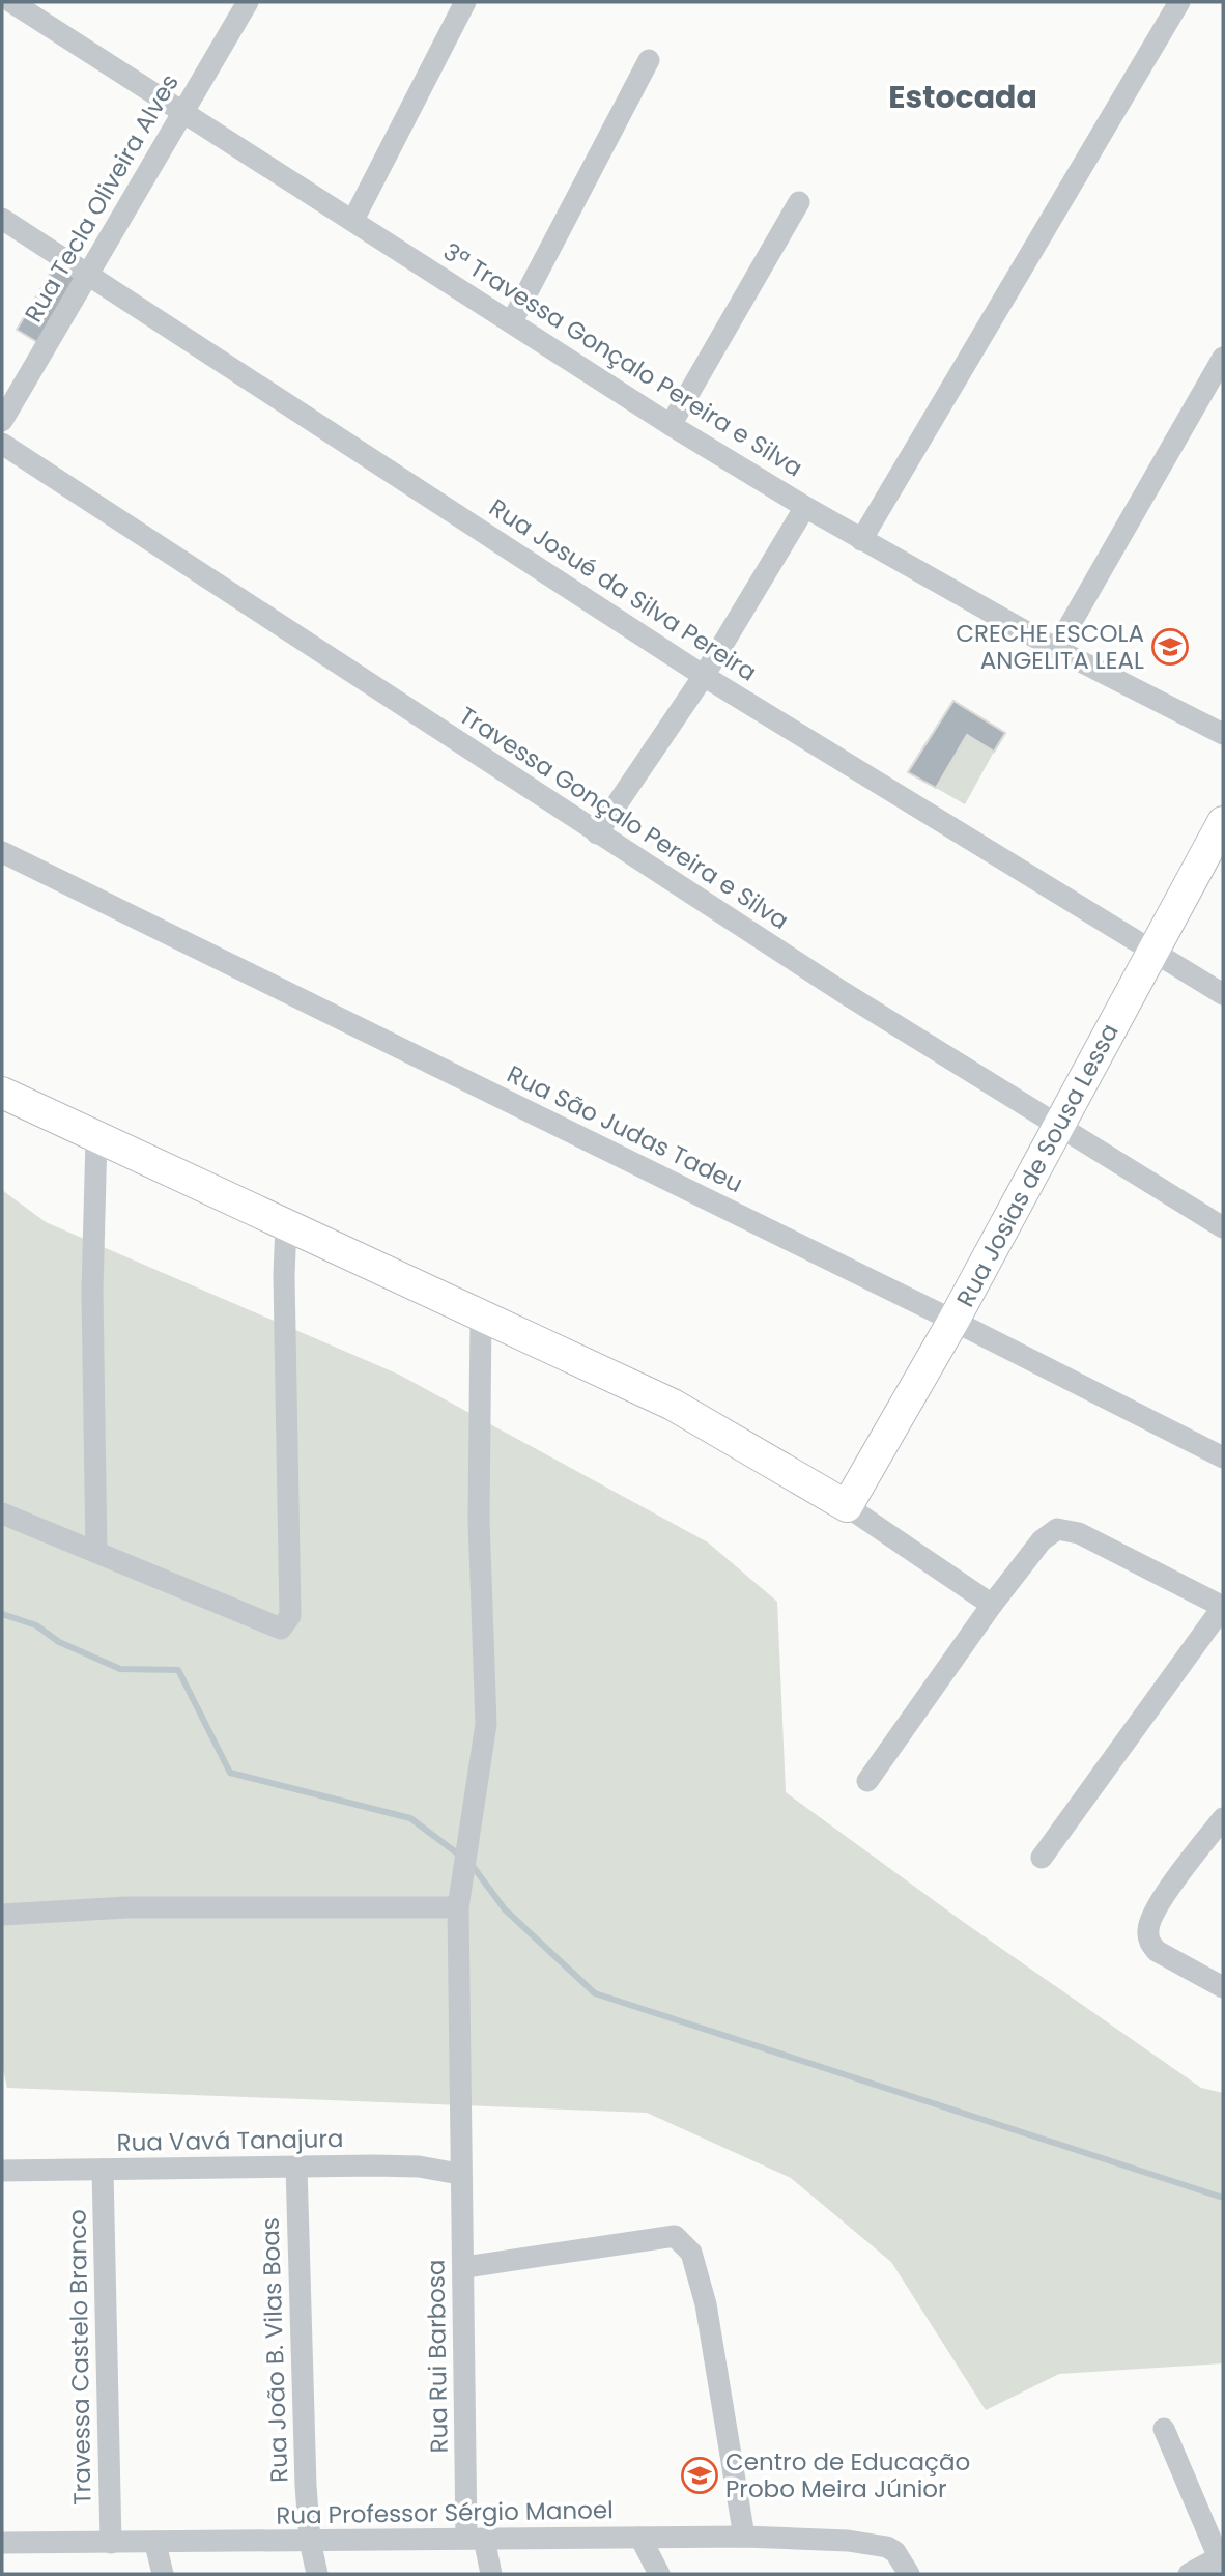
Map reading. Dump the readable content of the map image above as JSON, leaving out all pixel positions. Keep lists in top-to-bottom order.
{
  "streets": {
    "street": [
      "Rua Tecla Oliveira Alves",
      "3ª Travessa Gonçalo Pereira e Silva",
      "Rua Josué da Silva Pereira",
      "Travessa Gonçalo Pereira e Silva",
      "Rua São Judas Tadeu",
      "Rua Josias de Sousa Lessa",
      "Rua Vavá Tanajura",
      "Rua João B. Vilas Boas",
      "Rua Rui Barbosa",
      "Travessa Castelo Branco",
      "Rua Professor Sérgio Manoel"
    ]
  },
  "crossings": [
    ["Rua Tecla Oliveira Alves", "3ª Travessa Gonçalo Pereira e Silva"],
    ["Rua Tecla Oliveira Alves", "Rua Josué da Silva Pereira"],
    ["Rua Josué da Silva Pereira", "Rua Josias de Sousa Lessa"],
    ["Travessa Gonçalo Pereira e Silva", "Rua Josias de Sousa Lessa"],
    ["Rua São Judas Tadeu", "Rua Josias de Sousa Lessa"],
    ["Rua Vavá Tanajura", "Rua João B. Vilas Boas"],
    ["Rua Vavá Tanajura", "Rua Rui Barbosa"],
    ["Rua Vavá Tanajura", "Travessa Castelo Branco"],
    ["Rua João B. Vilas Boas", "Rua Professor Sérgio Manoel"],
    ["Rua Rui Barbosa", "Rua Professor Sérgio Manoel"],
    ["Travessa Castelo Branco", "Rua Professor Sérgio Manoel"]
  ],
  "districts": ["Estocada"],
  "places": {
    "school or university": ["CRECHE ESCOLA ANGELITA LEAL", "Centro de Educação Probo Meira Júnior"]
  }
}
